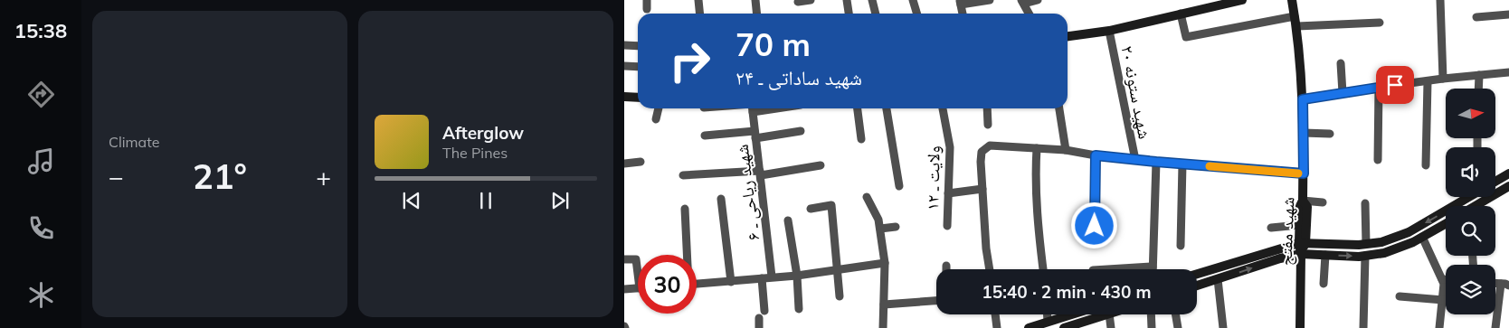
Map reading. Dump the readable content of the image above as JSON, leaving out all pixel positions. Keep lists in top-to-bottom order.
{
  "streets": {
    "main road": ["شهید مفتح"],
    "street": ["شهید ستونه ۲۰", "ولایت ـ ۱۲", "شهید ریاحی ـ ۶"]
  },
  "north": "right",
  "page": {
    "tabs": "15:38",
    "tile": "Climate",
    "turn": ["70 m", "شهید ساداتی ـ ۲۴"],
    "song": ["Afterglow", "The Pines"],
    "heat": ["−", "21°", "+"],
    "limit": "30",
    "trip": "15:40 · 2 min · 430 m"
  }
}
